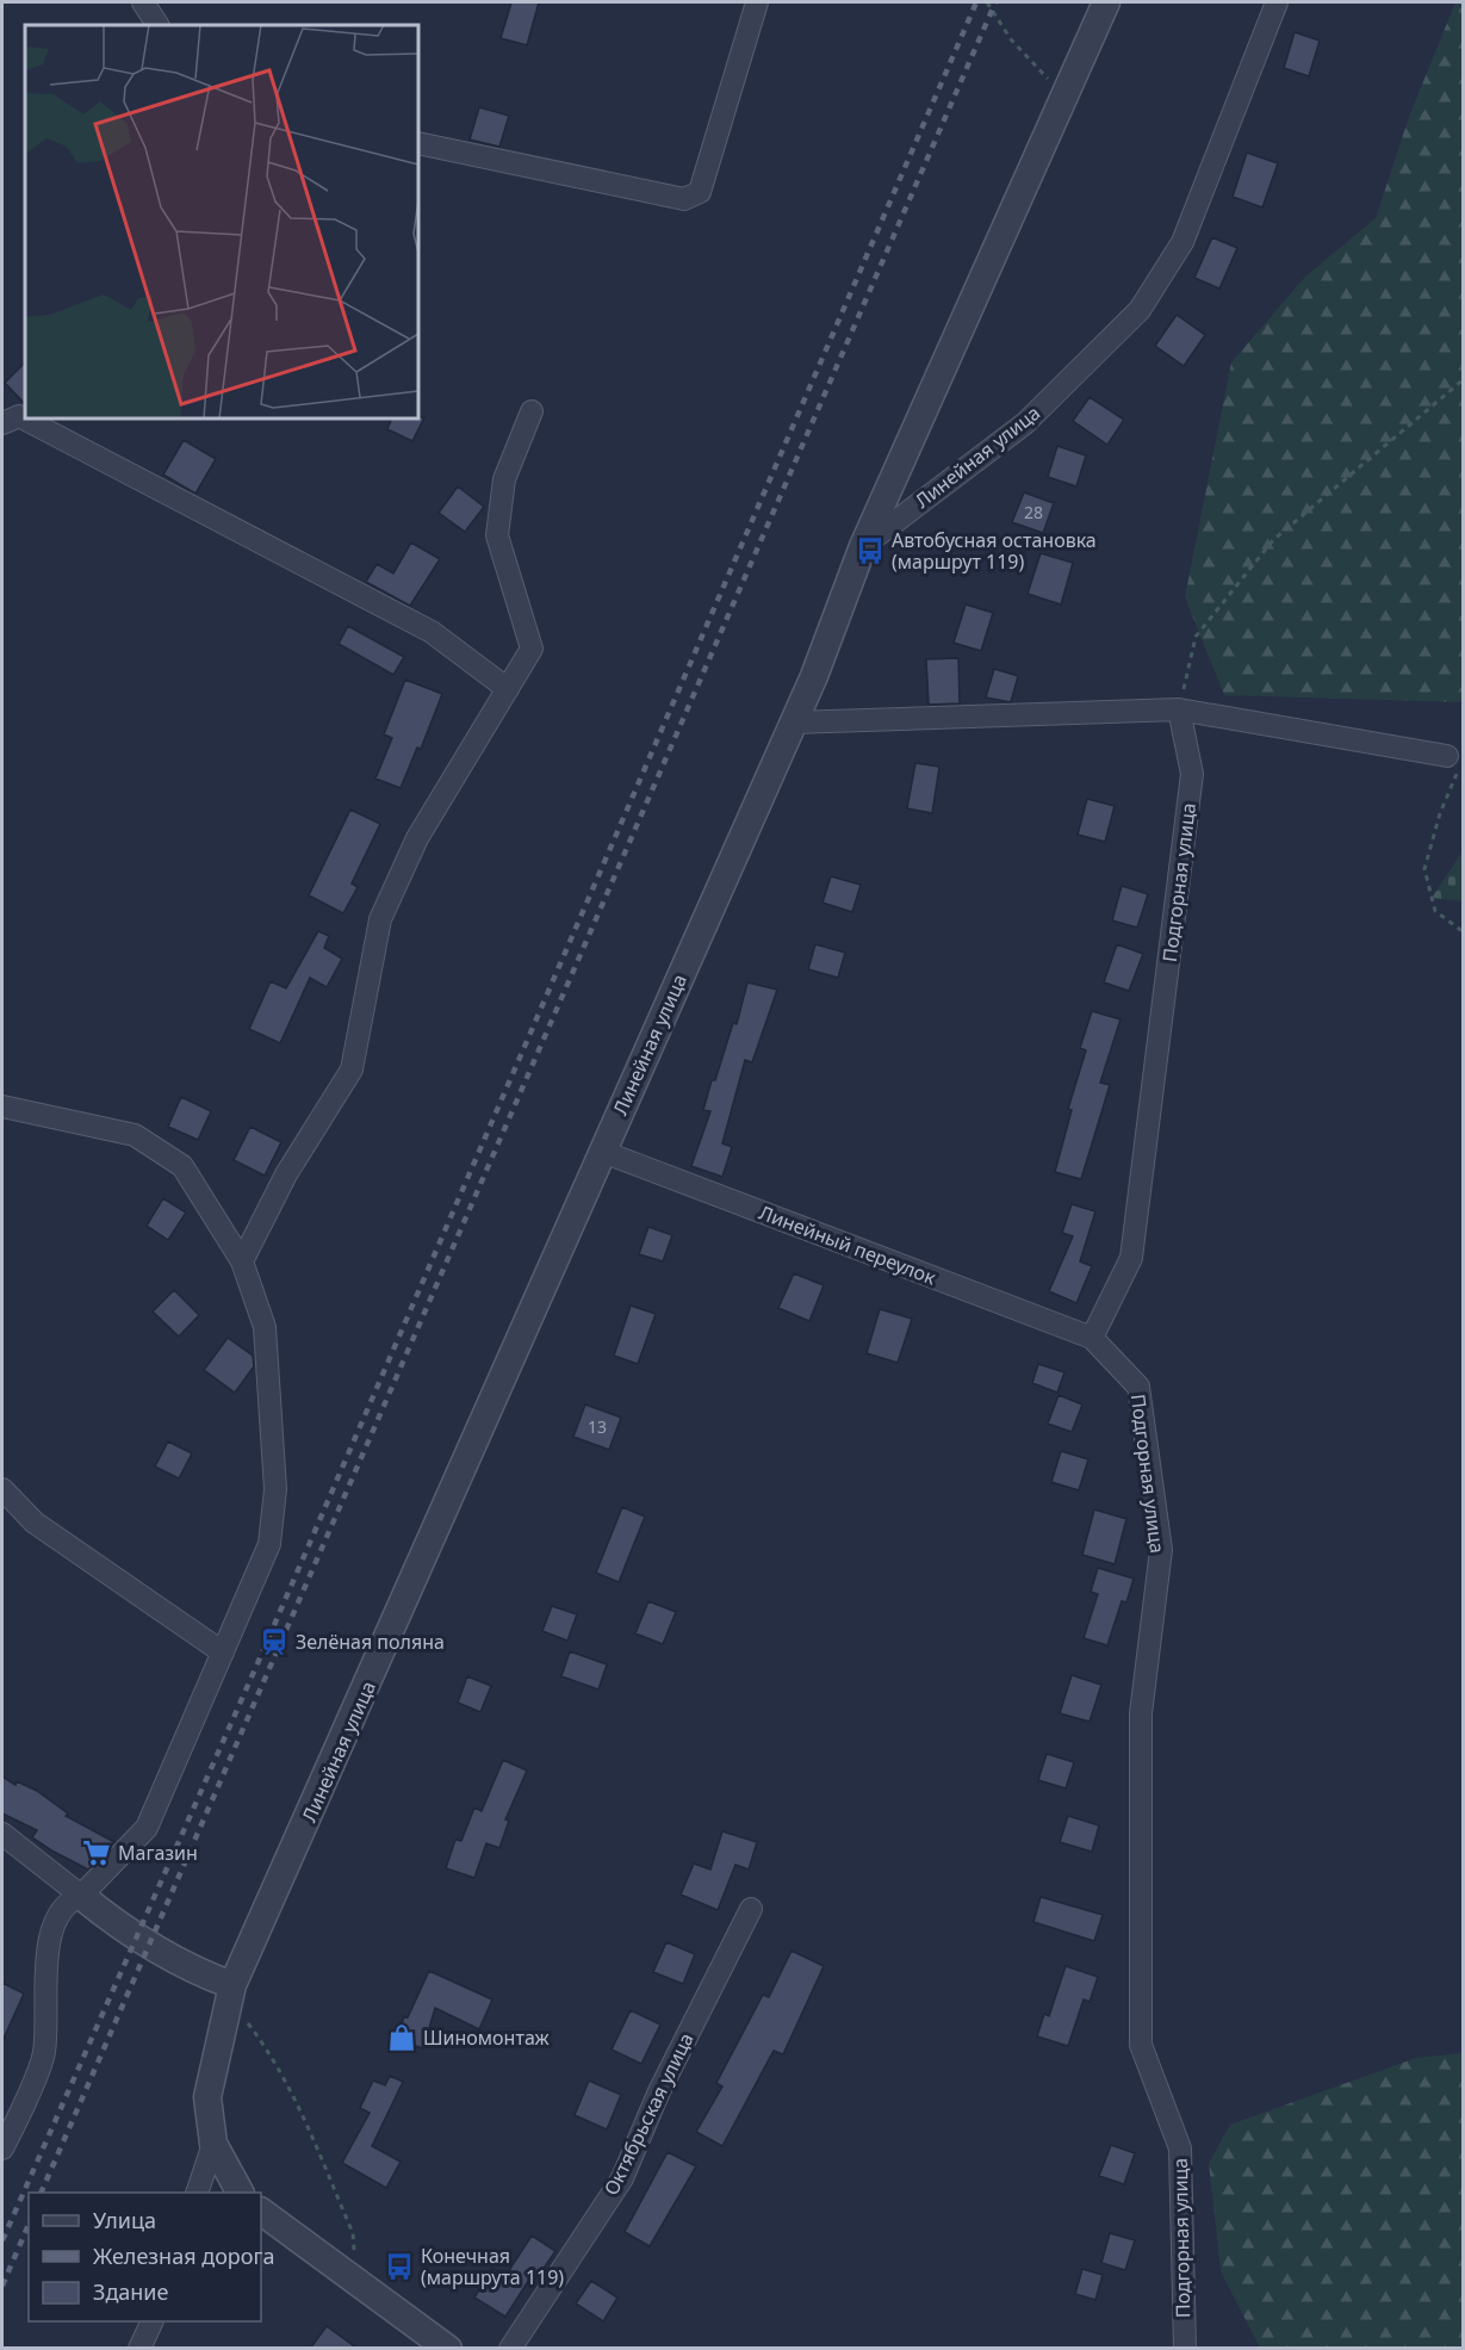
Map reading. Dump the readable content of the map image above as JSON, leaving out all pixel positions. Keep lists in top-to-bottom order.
{
  "streets": {
    "street": [
      "Линейная улица",
      "Подгорная улица",
      "Линейный переулок",
      "Октябрьская улица"
    ]
  },
  "crossings": [
    ["Линейная улица", "Линейный переулок"],
    ["Подгорная улица", "Линейный переулок"]
  ],
  "places": {
    "bus stop": ["Автобусная остановка (маршрут 119)", "Конечная (маршрута 119)"],
    "station": ["Зелёная поляна"],
    "supermarket": ["Магазин"],
    "shop": ["Шиномонтаж"]
  },
  "house_numbers": ["28", "13"],
  "legend": ["Улица", "Железная дорога", "Здание"]
}
